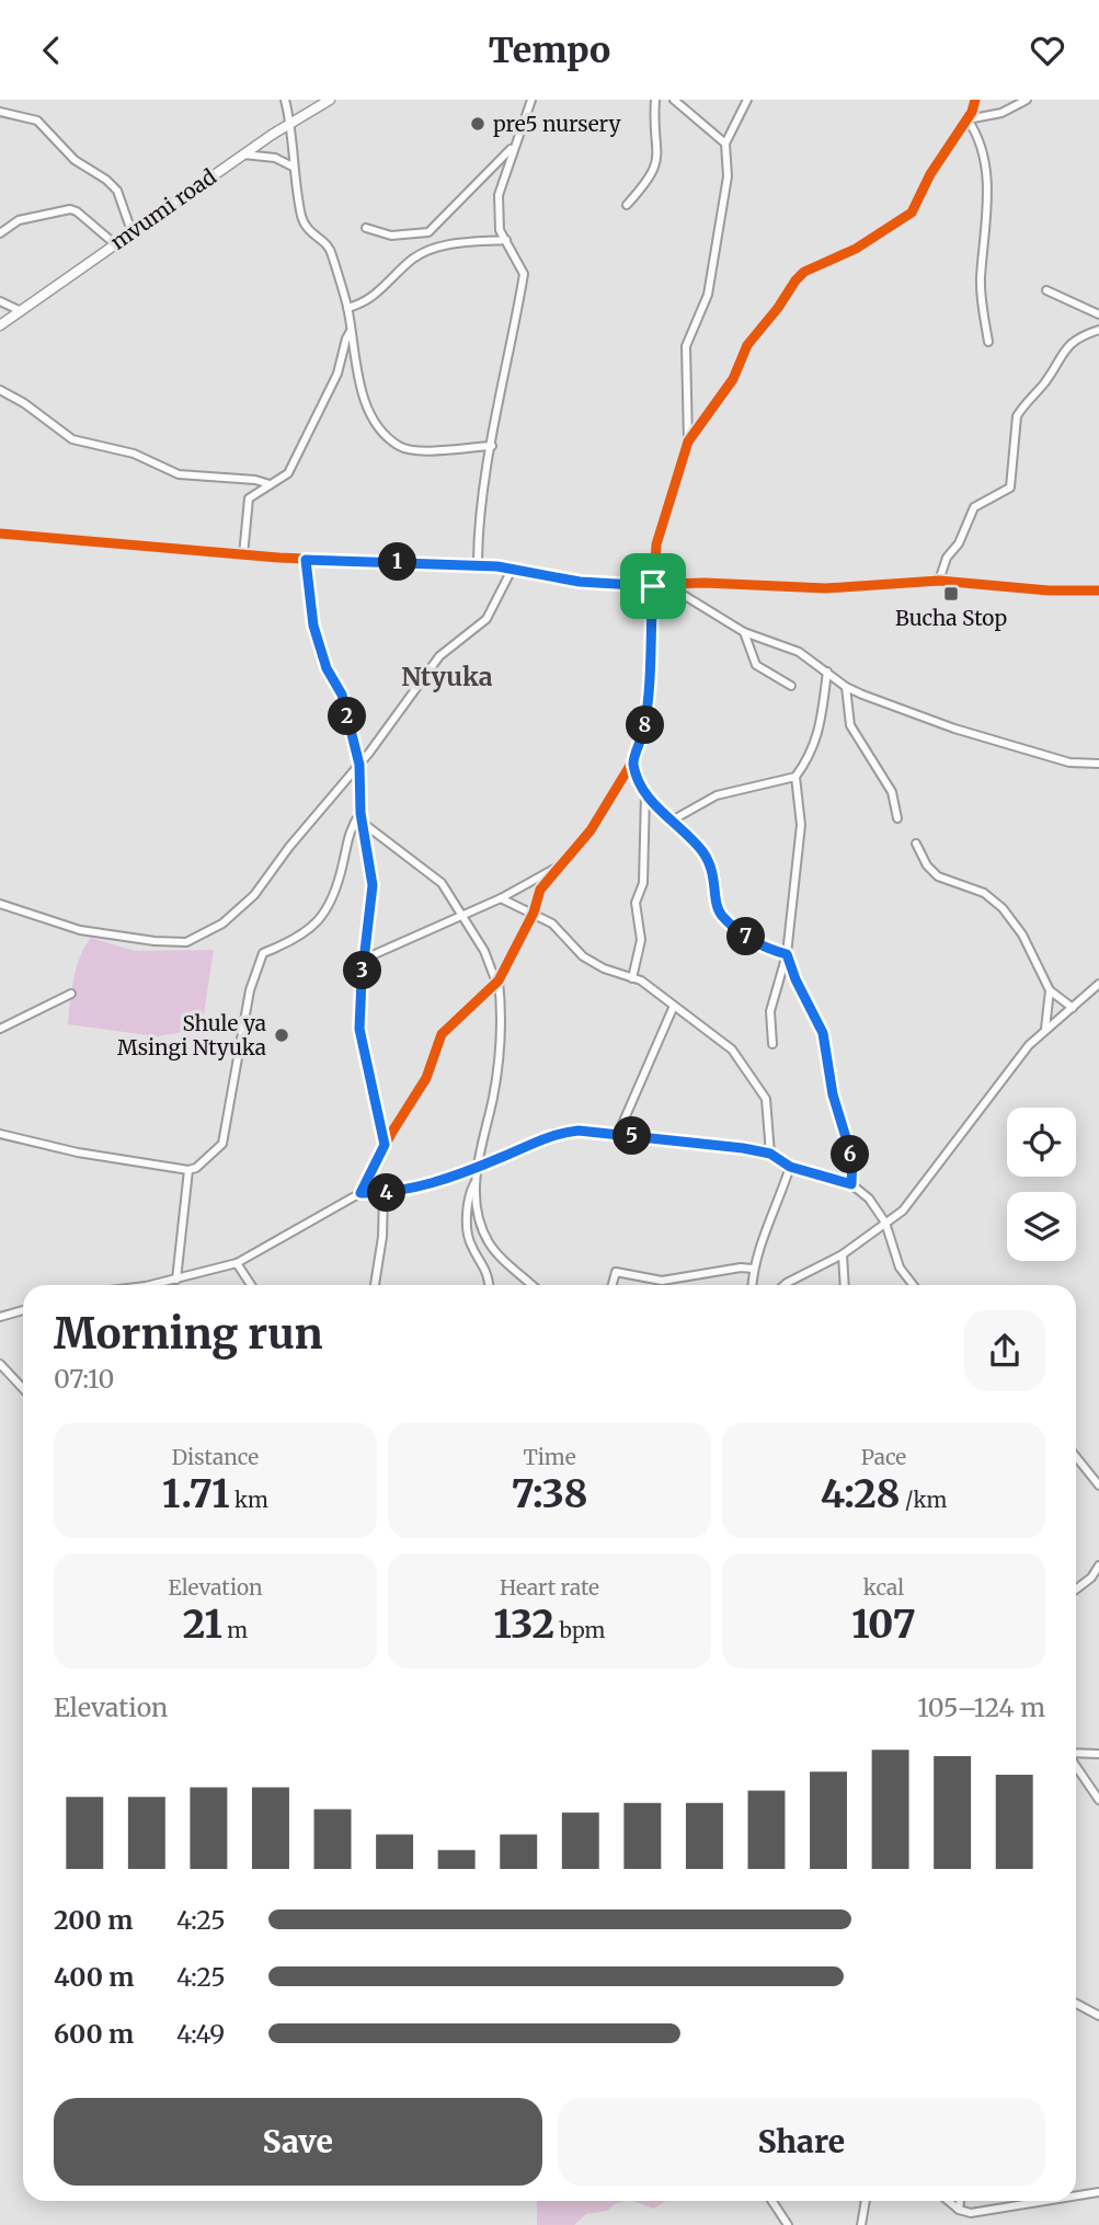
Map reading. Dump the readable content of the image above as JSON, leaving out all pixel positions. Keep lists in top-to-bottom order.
{
  "streets": {
    "street": ["mvumi road"]
  },
  "districts": ["Ntyuka"],
  "places": {
    "other": ["pre5 nursery", "Shule ya Msingi Ntyuka"],
    "transit": ["Bucha Stop"]
  },
  "page": {
    "header": "Tempo",
    "pins": [
      "1",
      "2",
      "8",
      "7",
      "3",
      "5",
      "6",
      "4"
    ],
    "heading": ["Morning run", "07:10"],
    "stats": [
      ["Distance", "1.71 km"],
      ["Time", "7:38"],
      ["Pace", "4:28 /km"],
      ["Elevation", "21 m"],
      ["Heart rate", "132 bpm"],
      ["kcal", "107"]
    ],
    "chart": ["Elevation", "105–124 m"],
    "list": [
      {
        "name": "200 m",
        "note": "4:25"
      },
      {
        "name": "400 m",
        "note": "4:25"
      },
      {
        "name": "600 m",
        "note": "4:49"
      }
    ],
    "buttons": ["Save", "Share"]
  }
}
